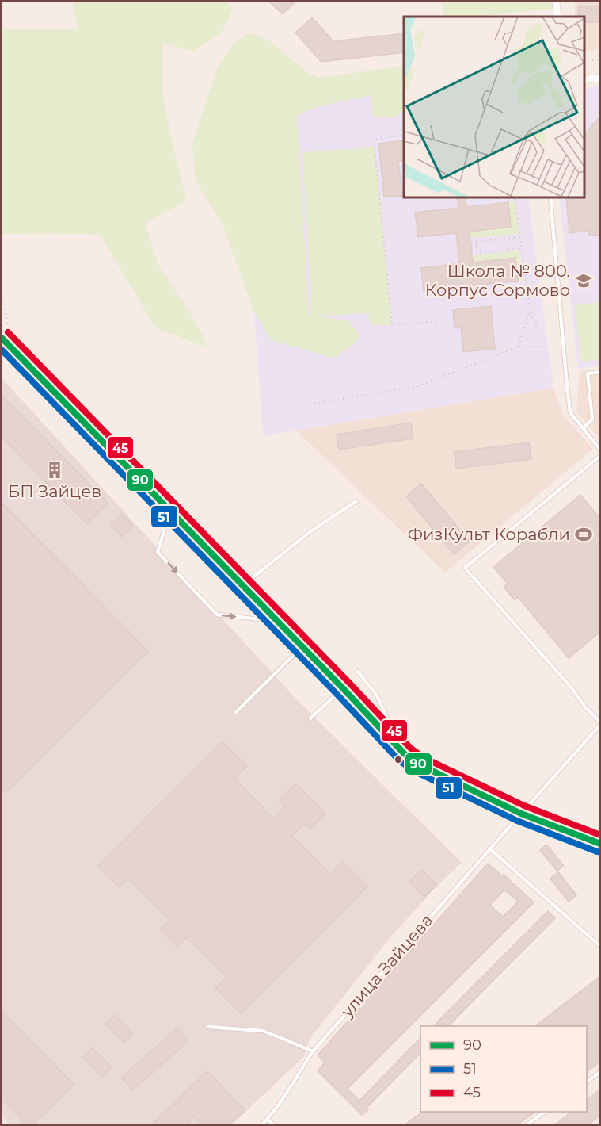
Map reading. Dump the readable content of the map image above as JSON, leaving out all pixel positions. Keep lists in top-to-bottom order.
{
  "streets": {
    "lane": ["улица Зайцева"]
  },
  "places": {
    "school or university": ["Школа № 800. Корпус Сормово"],
    "building": ["БП Зайцев"],
    "sports": ["ФизКульт Корабли"]
  },
  "lines": ["transit line 45", "transit line 90", "transit line 51"],
  "legend": ["90", "51", "45"]
}
